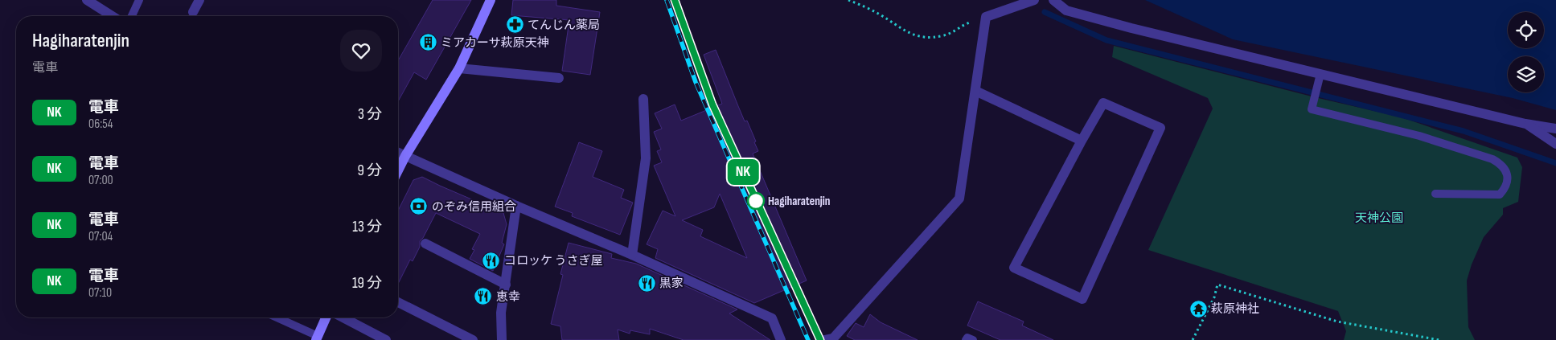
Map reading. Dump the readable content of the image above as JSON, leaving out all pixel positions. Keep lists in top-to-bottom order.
{
  "parks": ["天神公園"],
  "places": {
    "pharmacy": ["てんじん薬局"],
    "building": ["ミアカーサ萩原天神"],
    "other": ["Hagiharatenjin"],
    "bank": ["のぞみ信用組合"],
    "restaurant": ["コロッケ うさぎ屋", "黒家", "恵幸"],
    "temple": ["萩原神社"]
  },
  "page": {
    "on_map": "NK",
    "heading": ["Hagiharatenjin", "電車"],
    "list": [
      {
        "mark": "NK",
        "name": "電車",
        "note": "06:54",
        "value": "3 分"
      },
      {
        "mark": "NK",
        "name": "電車",
        "note": "07:00",
        "value": "9 分"
      },
      {
        "mark": "NK",
        "name": "電車",
        "note": "07:04",
        "value": "13 分"
      },
      {
        "mark": "NK",
        "name": "電車",
        "note": "07:10",
        "value": "19 分"
      }
    ]
  }
}
